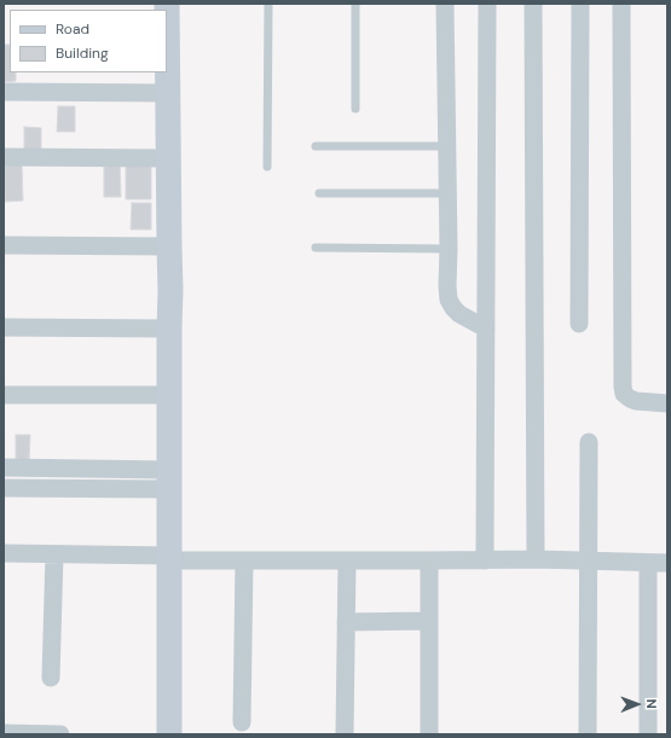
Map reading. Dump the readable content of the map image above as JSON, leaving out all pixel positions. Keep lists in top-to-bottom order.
{
  "legend": ["Road", "Building"],
  "north": "right"
}
